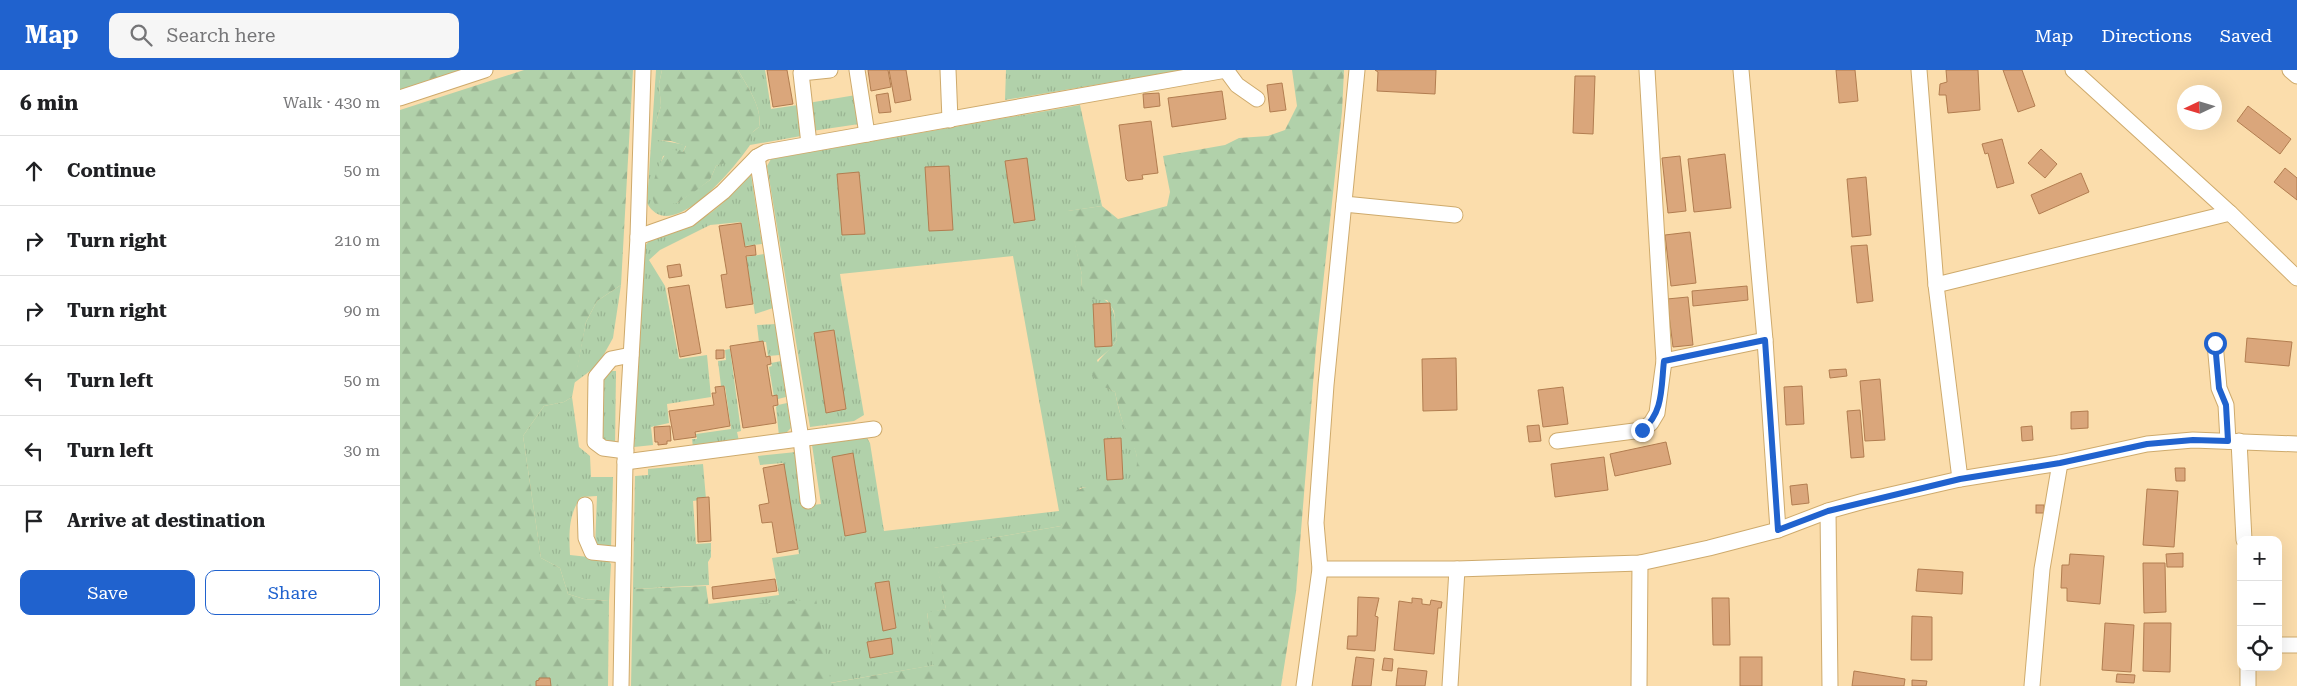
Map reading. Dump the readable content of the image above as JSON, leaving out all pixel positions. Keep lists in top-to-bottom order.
{
  "north": "left",
  "page": {
    "header": "Map",
    "search": "Search here",
    "nav": ["Map", "Directions", "Saved"],
    "heading": ["6 min", "Walk · 430 m"],
    "list": [
      ["Continue", "50 m"],
      ["Turn right", "210 m"],
      ["Turn right", "90 m"],
      ["Turn left", "50 m"],
      ["Turn left", "30 m"],
      "Arrive at destination"
    ],
    "map_buttons": ["+", "−"],
    "buttons": ["Save", "Share"]
  }
}
